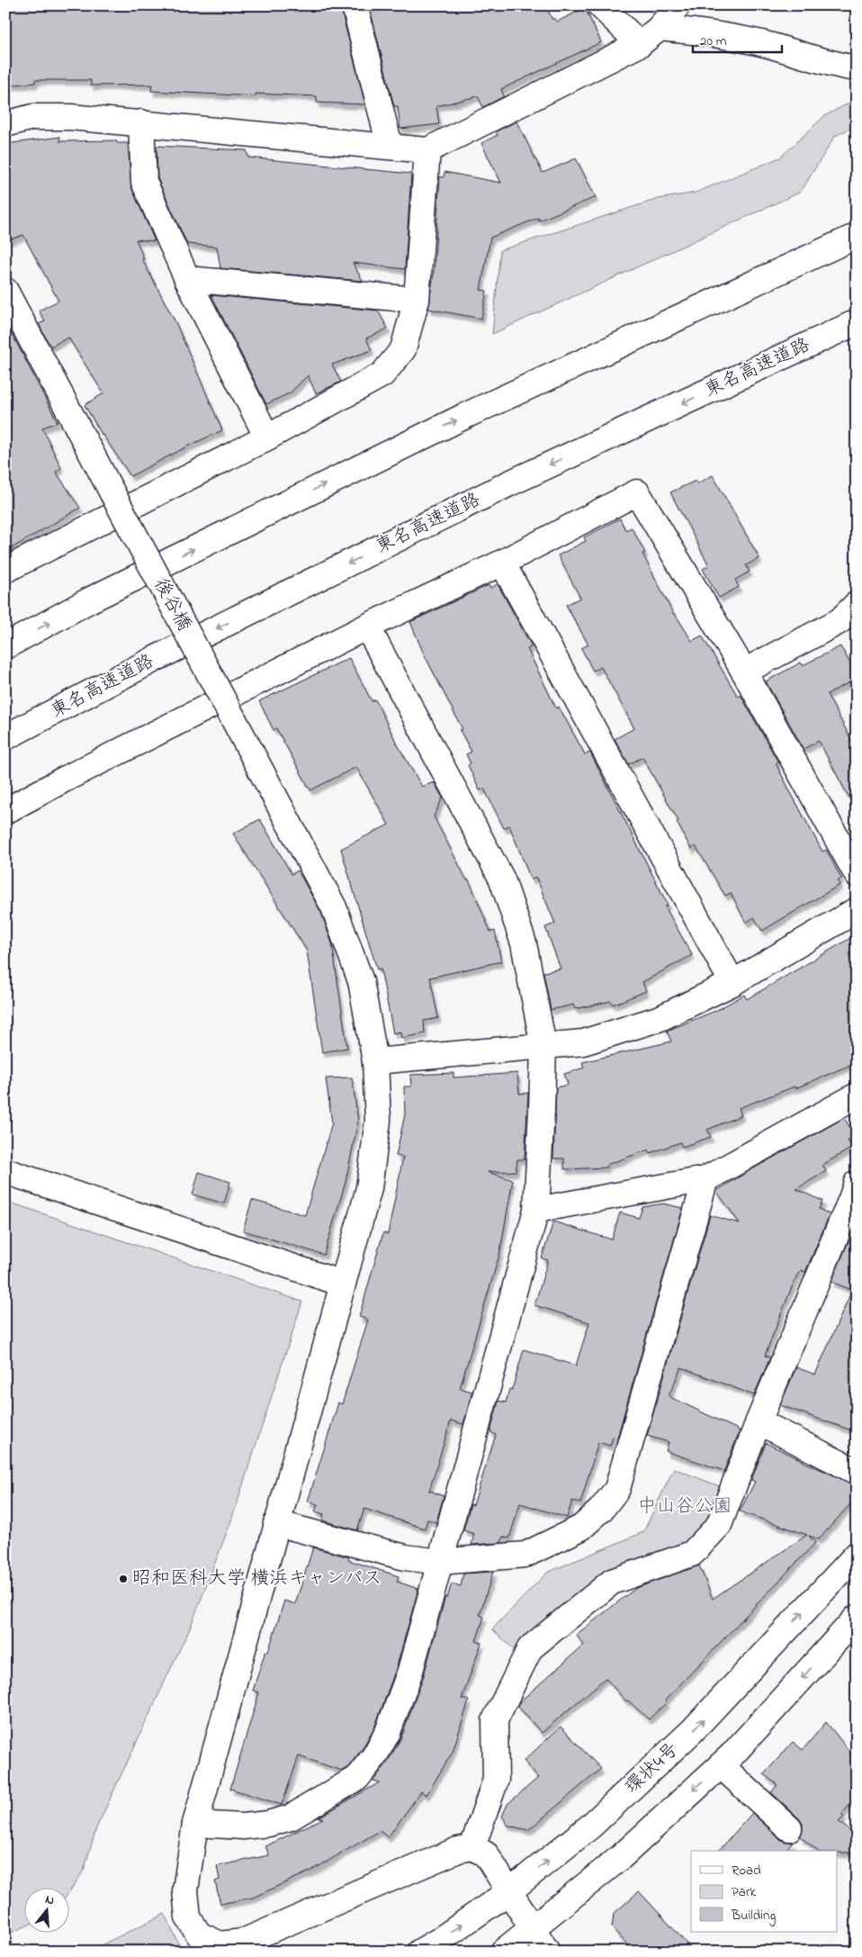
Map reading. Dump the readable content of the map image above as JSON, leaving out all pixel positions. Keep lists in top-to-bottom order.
{
  "streets": {
    "main road": ["東名高速道路", "後谷橋", "環状4号"]
  },
  "parks": ["中山谷公園"],
  "places": ["昭和医科大学 横浜キャンパス"],
  "legend": ["Road", "Park", "Building"],
  "scale_bar": "20 m",
  "north": "top"
}
